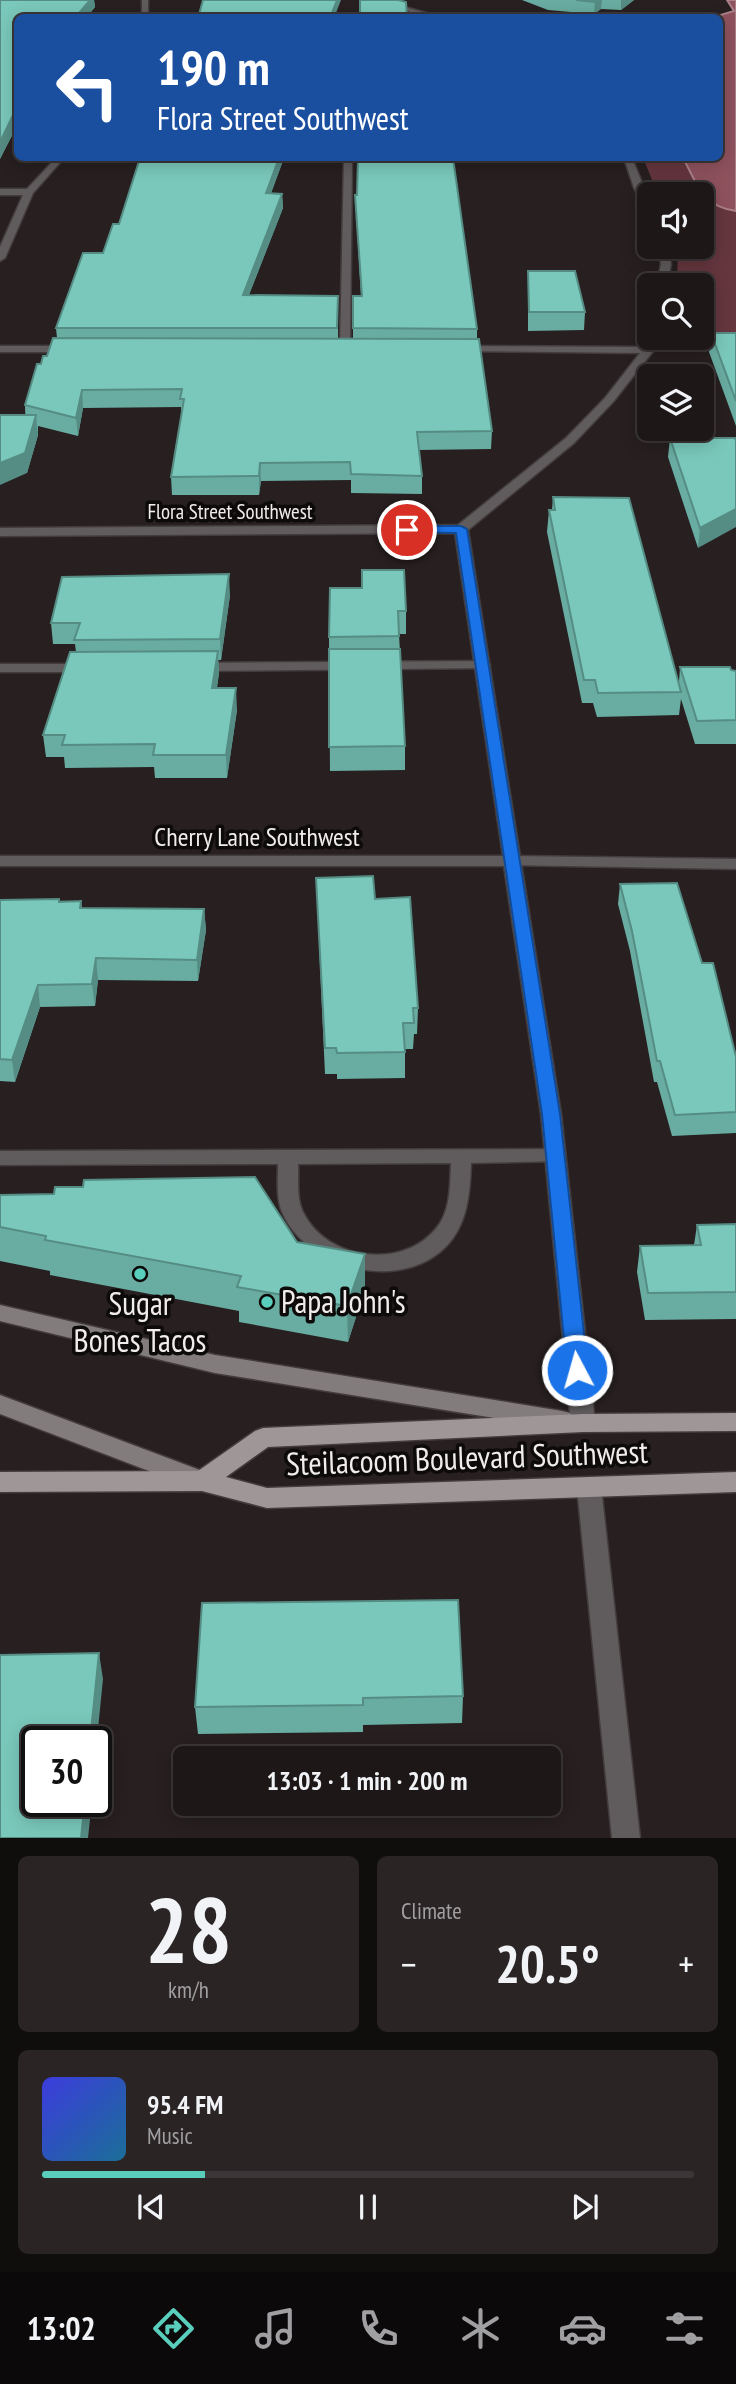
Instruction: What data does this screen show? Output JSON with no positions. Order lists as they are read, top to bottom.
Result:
{
  "streets": {
    "main road": ["Steilacoom Boulevard Southwest"],
    "street": ["Flora Street Southwest", "Cherry Lane Southwest"]
  },
  "places": ["Sugar Bones Tacos", "Papa John's"],
  "page": {
    "turn": ["190 m", "Flora Street Southwest"],
    "limit": "30",
    "trip": "13:03 · 1 min · 200 m",
    "tile": [
      ["28", "km/h"],
      "Climate"
    ],
    "heat": ["−", "20.5°", "+"],
    "song": ["95.4 FM", "Music"],
    "tabs": "13:02"
  }
}
